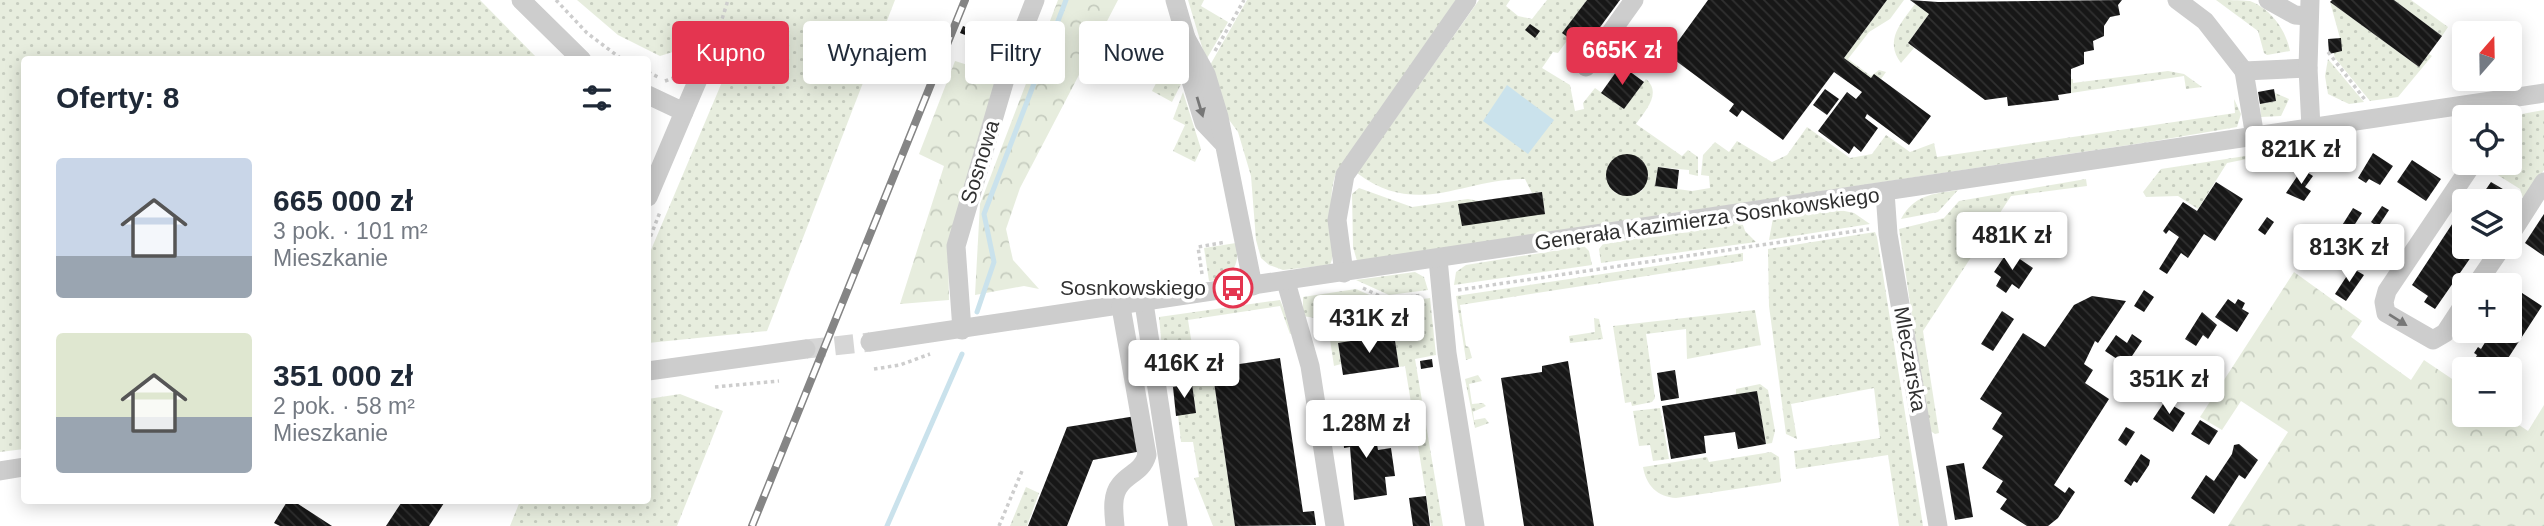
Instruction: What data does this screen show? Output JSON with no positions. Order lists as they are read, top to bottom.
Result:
{
  "streets": {
    "street": ["Sosnowa", "Generała Kazimierza Sosnkowskiego", "Mleczarska"]
  },
  "crossings": [
    ["Sosnowa", "Generała Kazimierza Sosnkowskiego"],
    ["Generała Kazimierza Sosnkowskiego", "Mleczarska"]
  ],
  "places": {
    "bus stop": ["Sosnkowskiego"]
  },
  "north": "top",
  "page": {
    "map_buttons": ["+", "−"],
    "chip": [
      "Kupno",
      "Wynajem",
      "Filtry",
      "Nowe"
    ],
    "price": [
      "665K zł",
      "821K zł",
      "481K zł",
      "813K zł",
      "431K zł",
      "416K zł",
      "351K zł",
      "1.28M zł"
    ],
    "heading": "Oferty: 8",
    "list": [
      {
        "name": "665 000 zł",
        "note": "3 pok. · 101 m² · Mieszkanie"
      },
      {
        "name": "351 000 zł",
        "note": "2 pok. · 58 m² · Mieszkanie"
      }
    ]
  }
}
